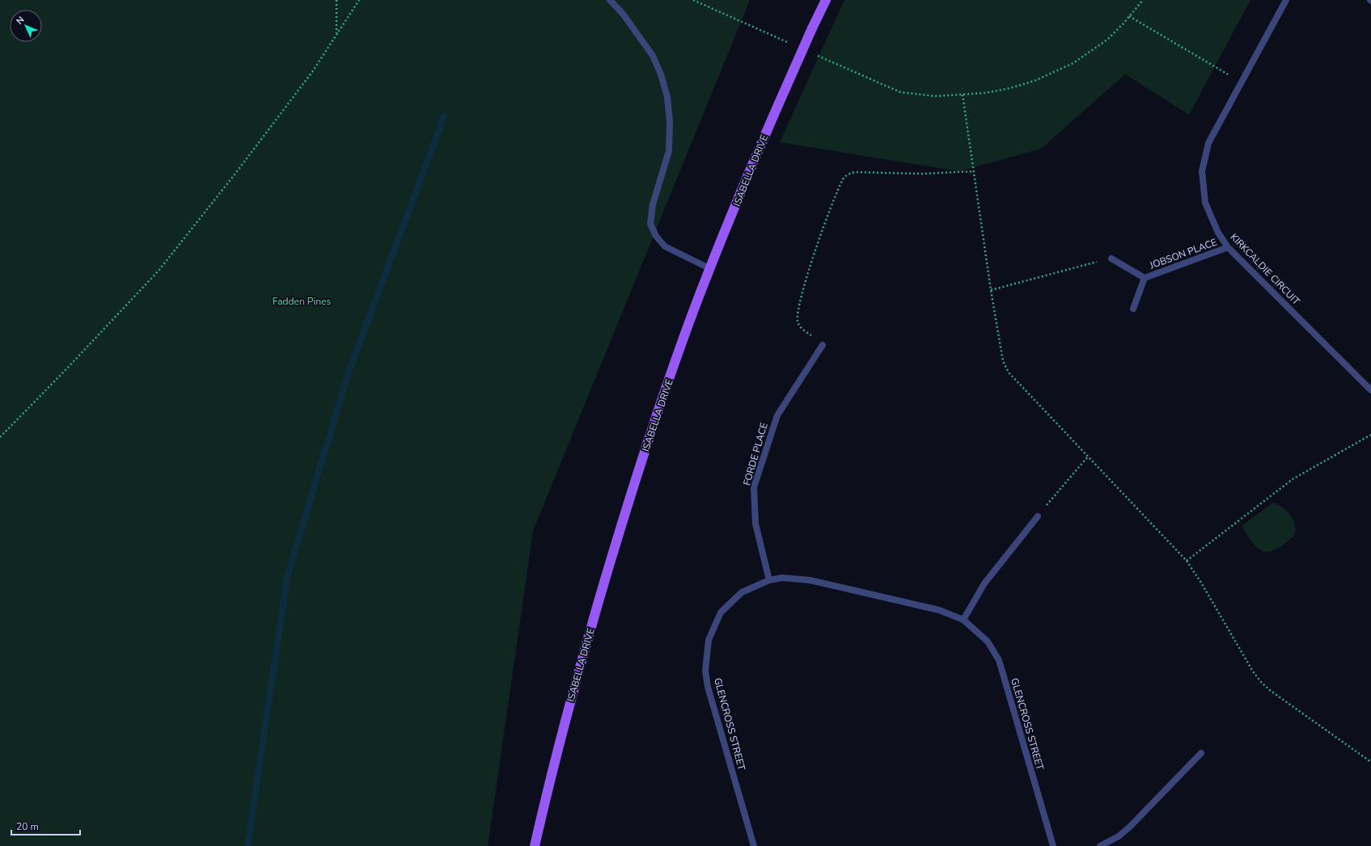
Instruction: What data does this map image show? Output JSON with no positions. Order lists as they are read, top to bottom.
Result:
{
  "streets": {
    "main road": ["ISABELLA DRIVE"],
    "street": [
      "JOBSON PLACE",
      "KIRKCALDIE CIRCUIT",
      "FORDE PLACE",
      "GLENCROSS STREET"
    ]
  },
  "crossings": [
    ["JOBSON PLACE", "KIRKCALDIE CIRCUIT"],
    ["FORDE PLACE", "GLENCROSS STREET"]
  ],
  "parks": ["Fadden Pines"],
  "scale_bar": "20 m",
  "north": "top left"
}
